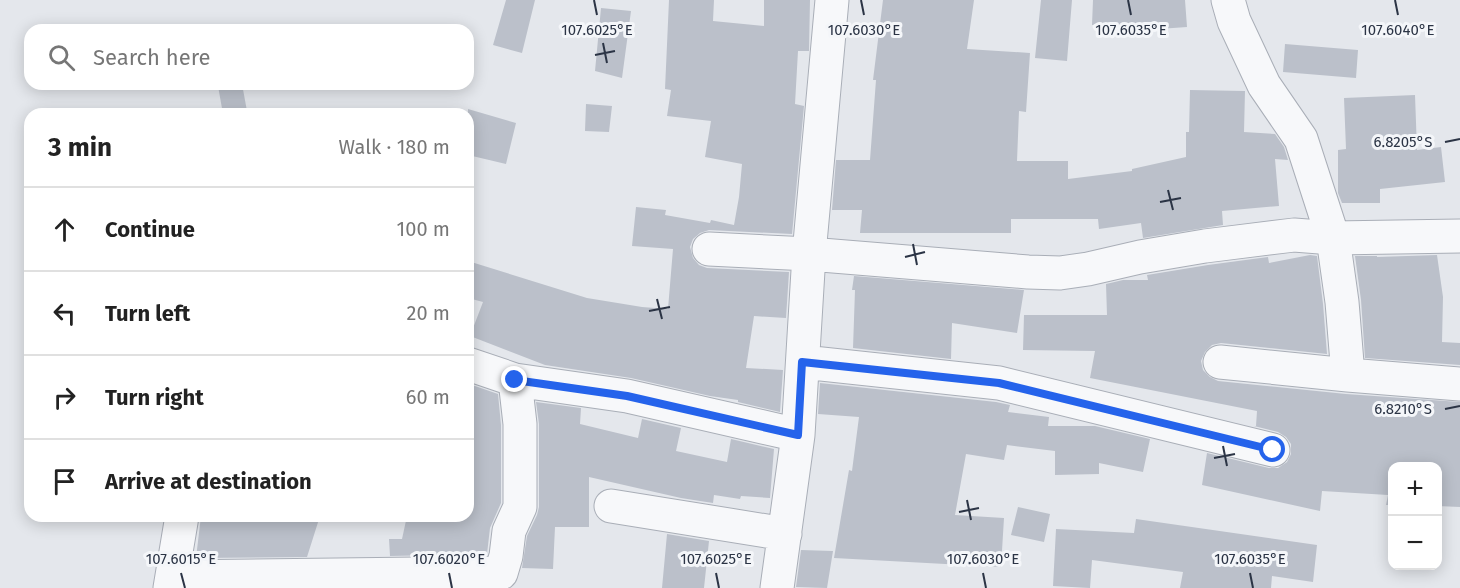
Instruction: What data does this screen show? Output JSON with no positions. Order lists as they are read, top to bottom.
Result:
{
  "page": {
    "search": "Search here",
    "heading": ["3 min", "Walk · 180 m"],
    "list": [
      ["Continue", "100 m"],
      ["Turn left", "20 m"],
      ["Turn right", "60 m"],
      "Arrive at destination"
    ],
    "map_buttons": ["+", "−"]
  },
  "coordinates": [
    "107.6025°E",
    "107.6030°E",
    "107.6035°E",
    "107.6040°E",
    "6.8205°S",
    "6.8210°S",
    "107.6015°E",
    "107.6020°E"
  ]
}
